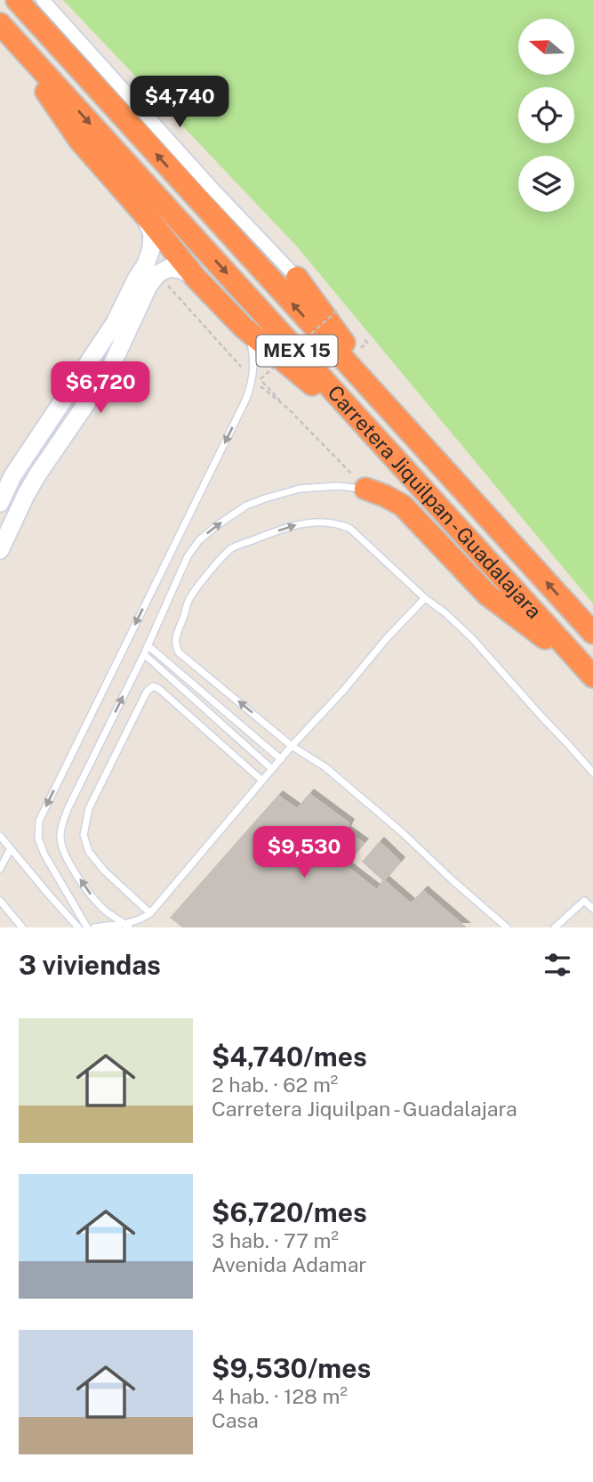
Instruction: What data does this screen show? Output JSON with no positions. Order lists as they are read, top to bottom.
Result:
{
  "streets": {
    "highway": ["MEX 15", "Carretera Jiquilpan - Guadalajara"]
  },
  "north": "left",
  "page": {
    "price": ["$4,740", "$6,720", "$9,530"],
    "heading": "3 viviendas",
    "list": [
      {
        "name": "$4,740/mes",
        "note": "2 hab. · 62 m² · Carretera Jiquilpan - Guadalajara"
      },
      {
        "name": "$6,720/mes",
        "note": "3 hab. · 77 m² · Avenida Adamar"
      },
      {
        "name": "$9,530/mes",
        "note": "4 hab. · 128 m² · Casa"
      }
    ]
  }
}
